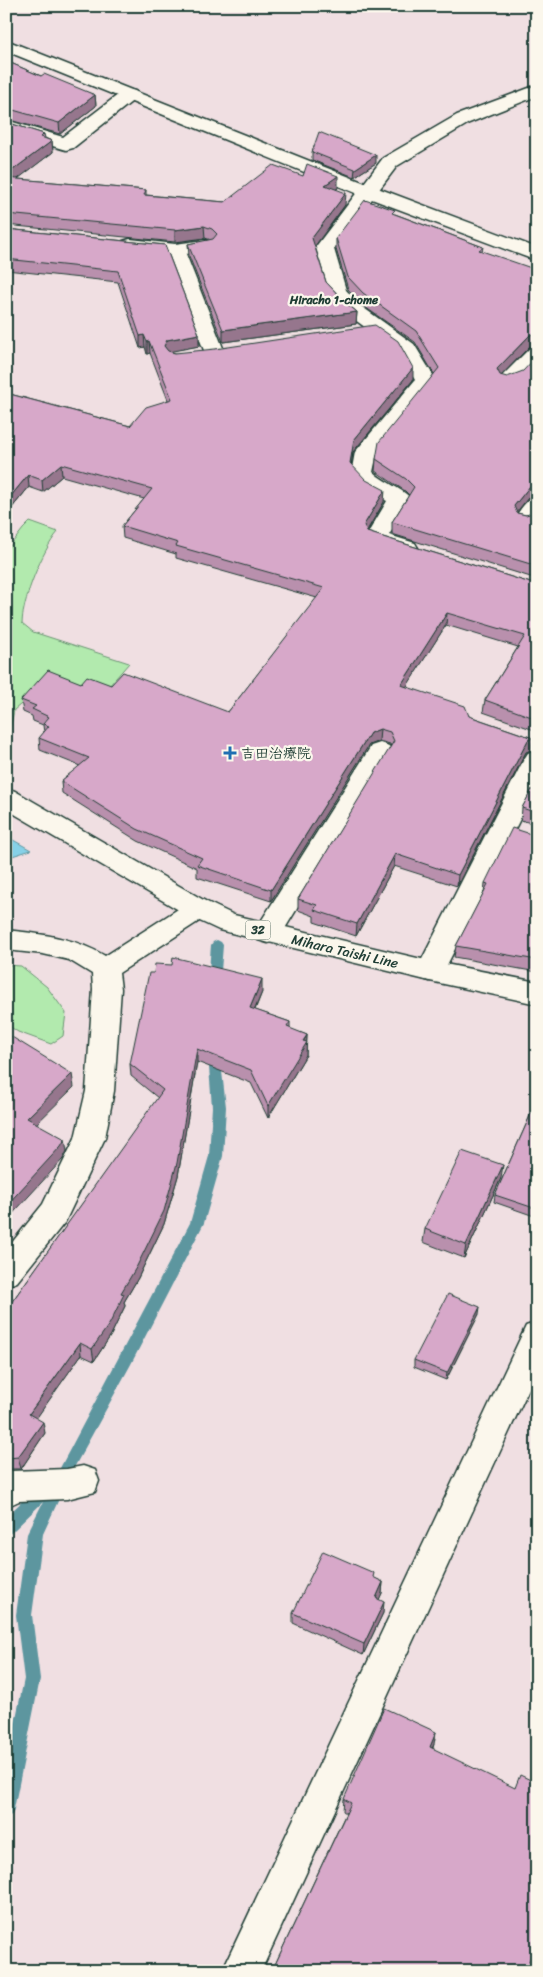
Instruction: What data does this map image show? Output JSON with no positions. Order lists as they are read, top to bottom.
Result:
{
  "streets": {
    "street": ["32", "Mihara Taishi Line"]
  },
  "districts": ["Hiracho 1-chome"],
  "places": {
    "health": ["吉田治療院"]
  }
}
